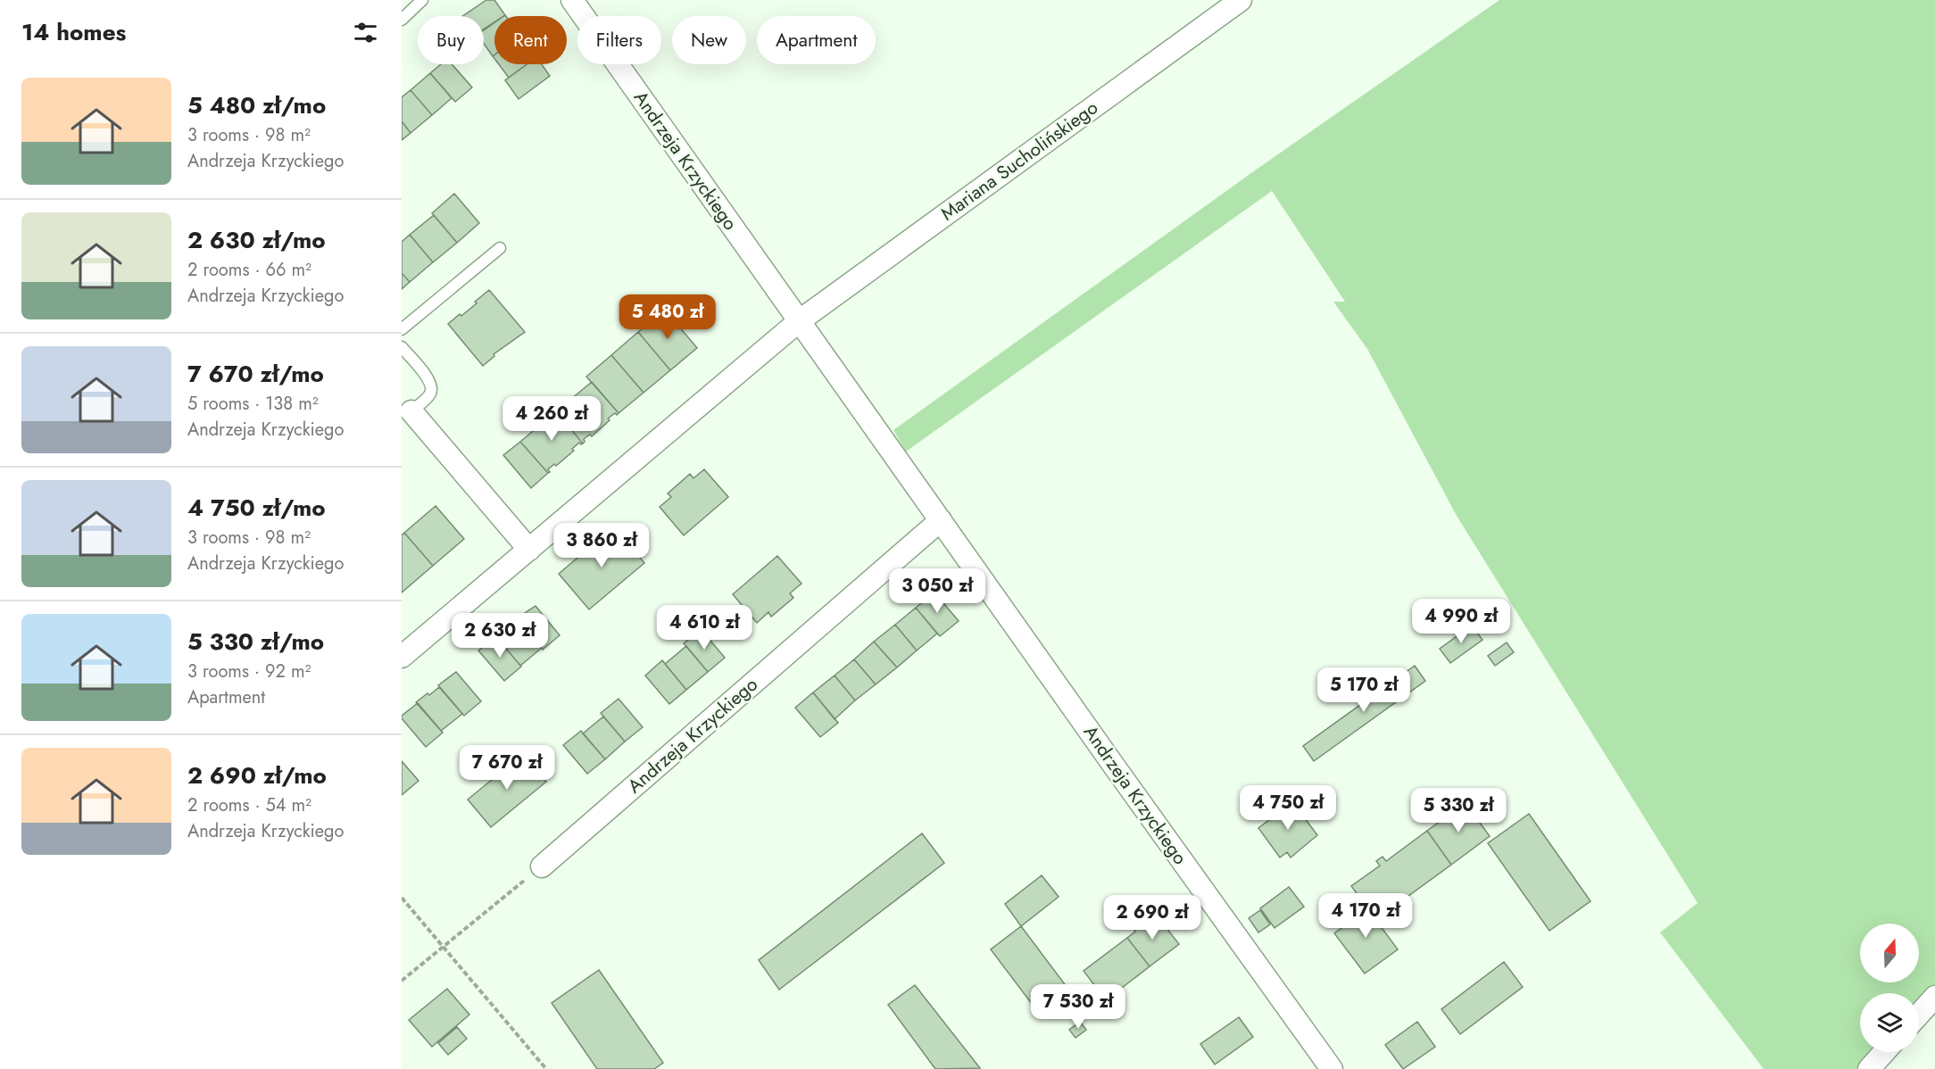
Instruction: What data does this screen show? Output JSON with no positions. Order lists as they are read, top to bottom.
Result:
{
  "streets": {
    "street": ["Andrzeja Krzyckiego", "Mariana Sucholińskiego"]
  },
  "crossings": [
    ["Andrzeja Krzyckiego", "Mariana Sucholińskiego"]
  ],
  "north": "top",
  "page": {
    "heading": "14 homes",
    "chip": [
      "Buy",
      "Rent",
      "Filters",
      "New",
      "Apartment"
    ],
    "list": [
      {
        "name": "5 480 zł/mo",
        "note": "3 rooms · 98 m² · Andrzeja Krzyckiego"
      },
      {
        "name": "2 630 zł/mo",
        "note": "2 rooms · 66 m² · Andrzeja Krzyckiego"
      },
      {
        "name": "7 670 zł/mo",
        "note": "5 rooms · 138 m² · Andrzeja Krzyckiego"
      },
      {
        "name": "4 750 zł/mo",
        "note": "3 rooms · 98 m² · Andrzeja Krzyckiego"
      },
      {
        "name": "5 330 zł/mo",
        "note": "3 rooms · 92 m² · Apartment"
      },
      {
        "name": "2 690 zł/mo",
        "note": "2 rooms · 54 m² · Andrzeja Krzyckiego"
      }
    ],
    "price": [
      "5 480 zł",
      "4 260 zł",
      "3 860 zł",
      "3 050 zł",
      "4 990 zł",
      "4 610 zł",
      "2 630 zł",
      "5 170 zł",
      "7 670 zł",
      "4 750 zł",
      "5 330 zł",
      "4 170 zł",
      "2 690 zł",
      "7 530 zł"
    ]
  }
}
